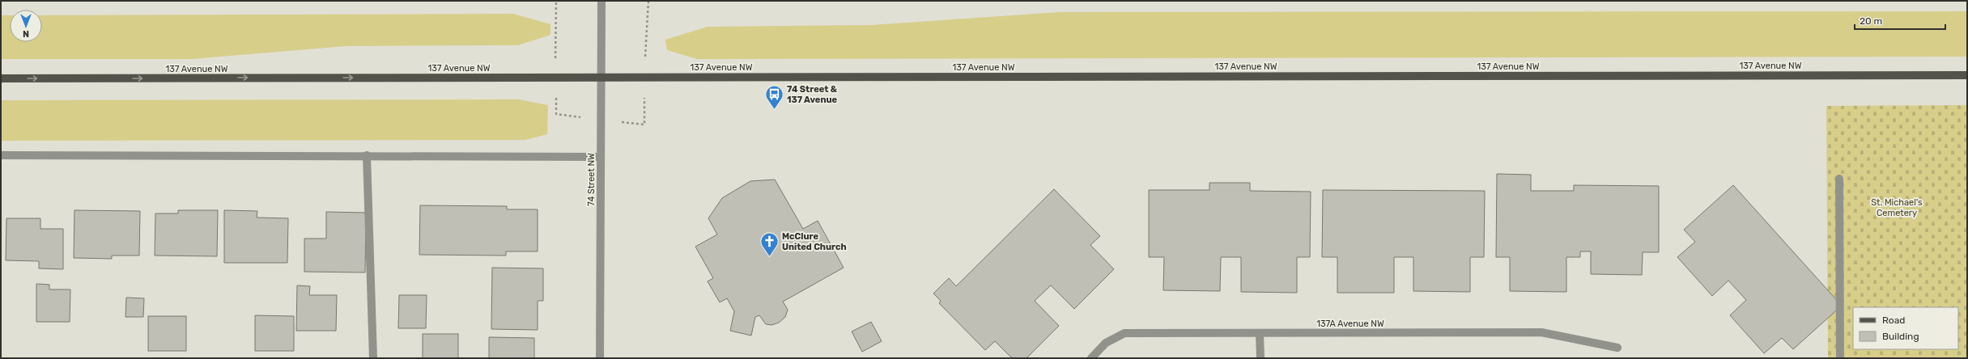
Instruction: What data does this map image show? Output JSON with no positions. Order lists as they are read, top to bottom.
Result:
{
  "streets": {
    "main road": ["137 Avenue NW"],
    "street": ["74 Street NW", "137A Avenue NW"]
  },
  "crossings": [
    ["137 Avenue NW", "74 Street NW"]
  ],
  "parks": ["St. Michael's Cemetery"],
  "places": {
    "bus stop": ["74 Street & 137 Avenue"],
    "church": ["McClure United Church"]
  },
  "legend": ["Road", "Building"],
  "scale_bar": "20 m",
  "north": "bottom"
}
